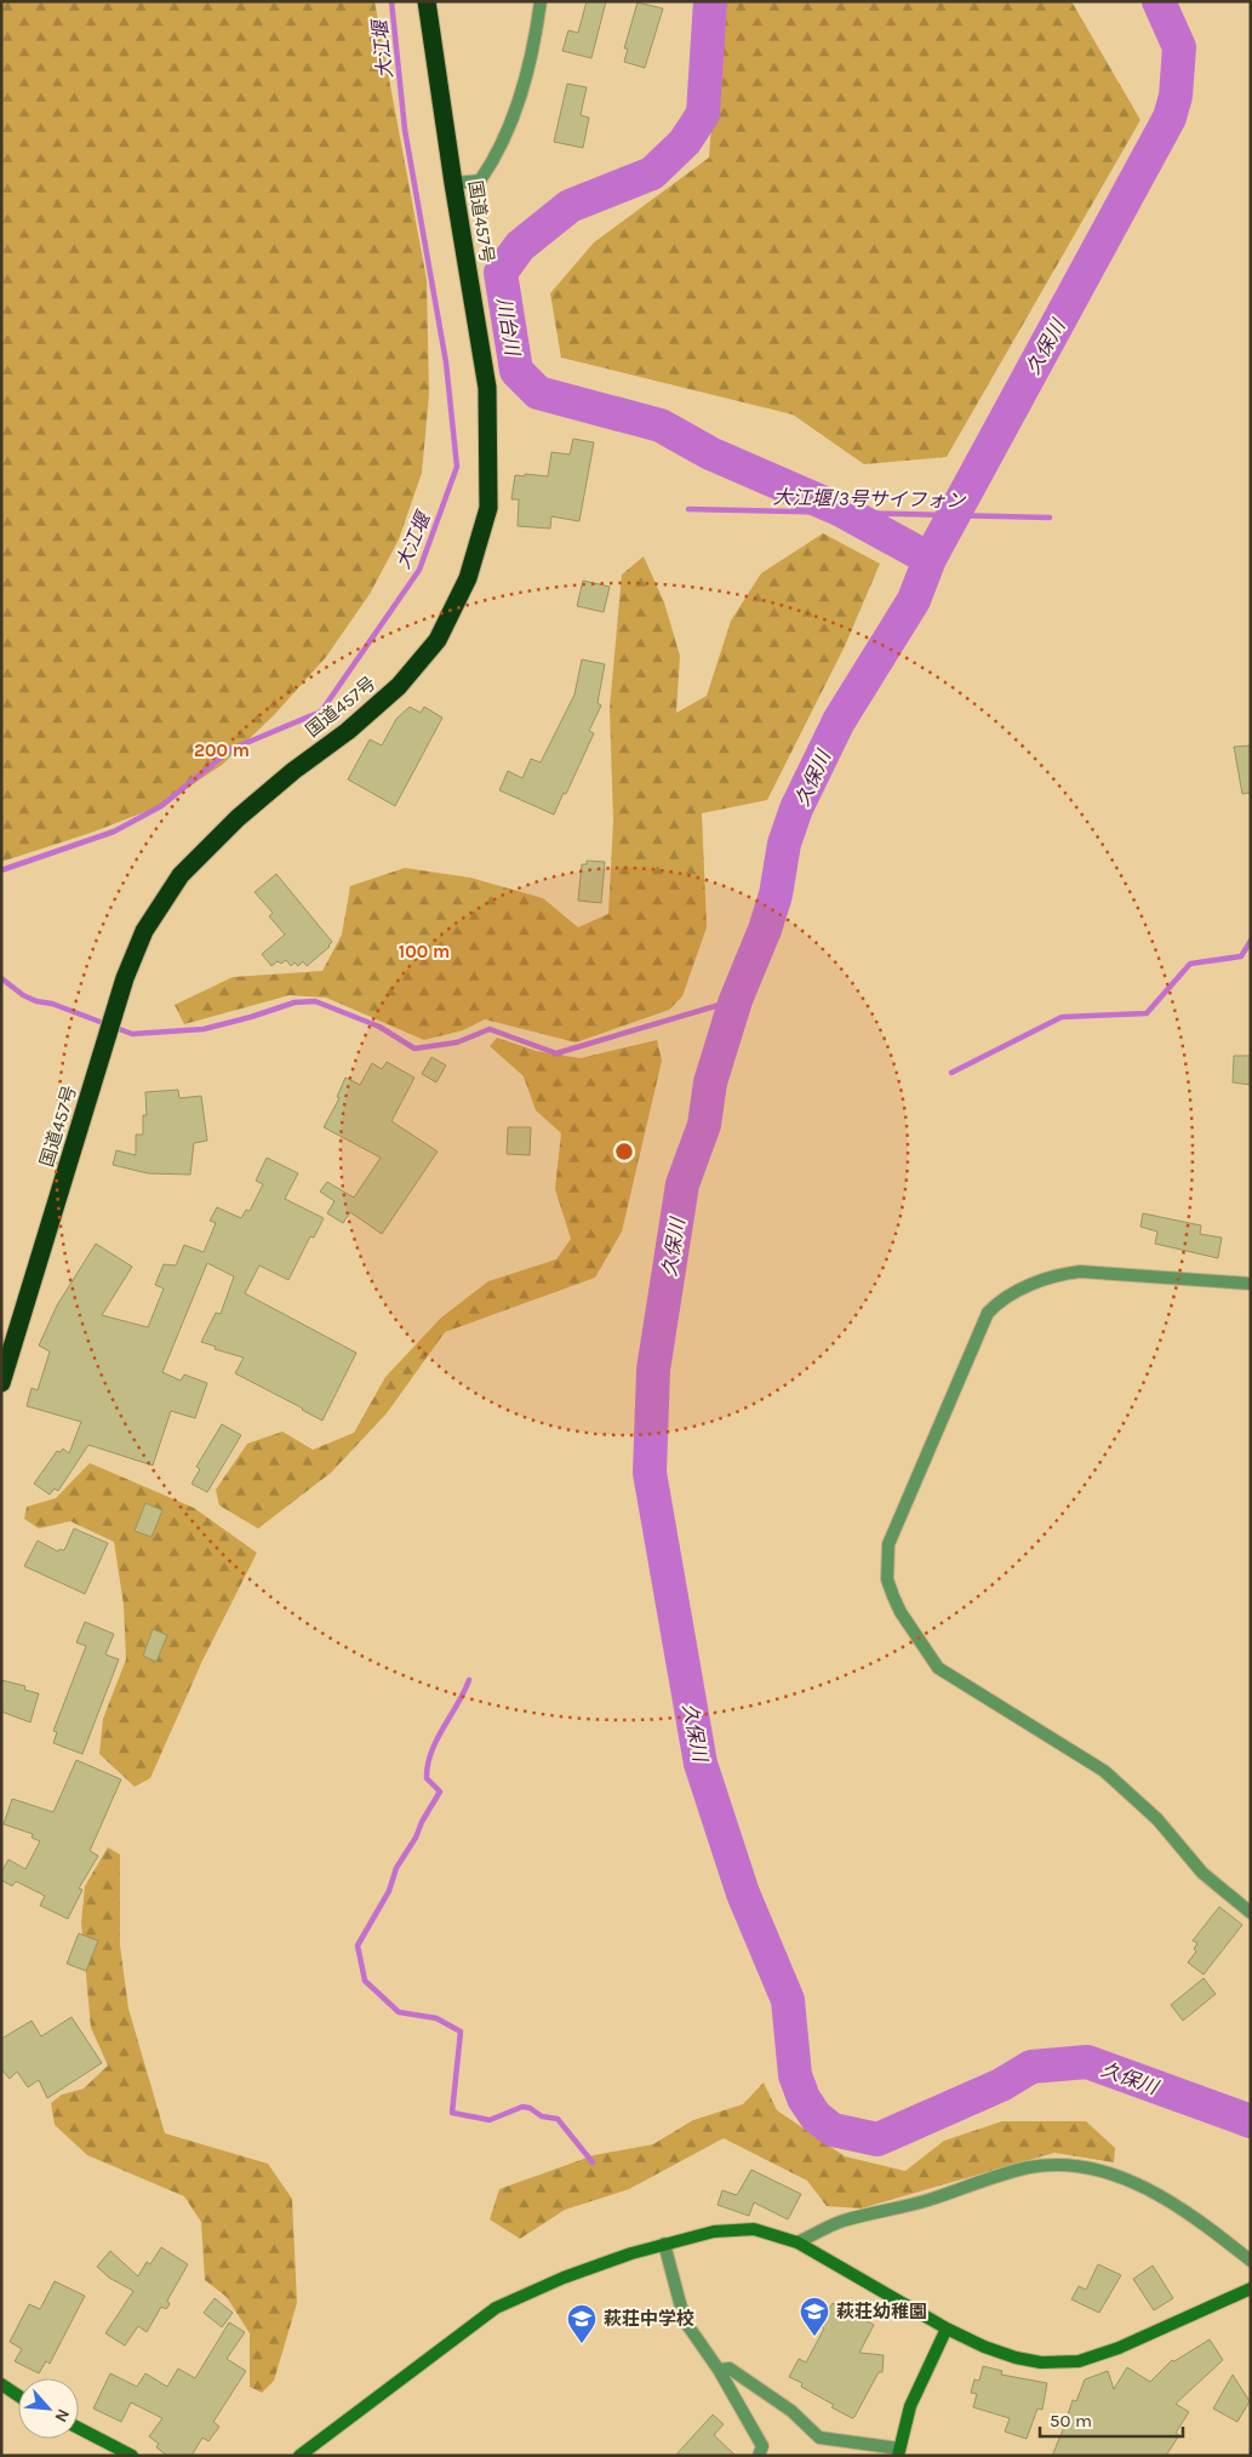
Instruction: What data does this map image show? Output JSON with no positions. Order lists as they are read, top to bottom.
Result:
{
  "streets": {
    "highway": ["国道457号"]
  },
  "water": [
    "大江堰",
    "川台川",
    "久保川",
    "大江堰/3号サイフォン"
  ],
  "places": {
    "school or university": ["萩荘幼稚園", "萩荘中学校"]
  },
  "scale_bar": "50 m",
  "north": "bottom right",
  "rings": ["200 m", "100 m"]
}
